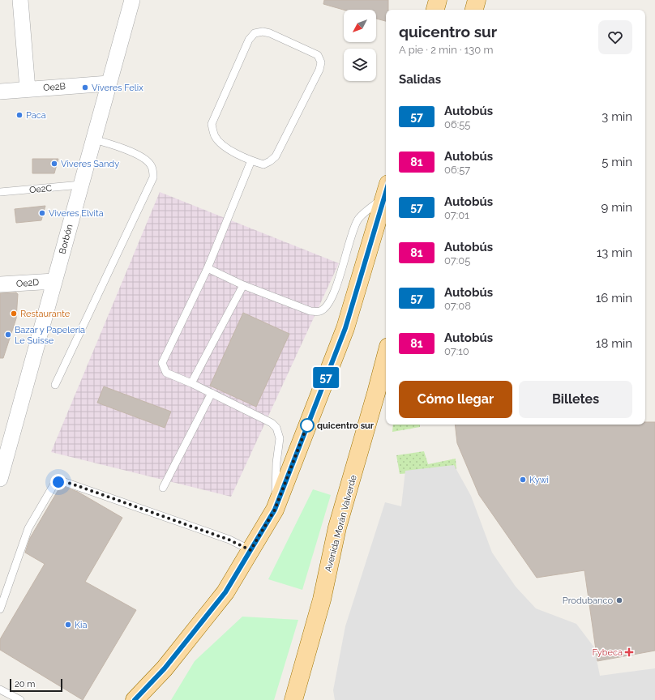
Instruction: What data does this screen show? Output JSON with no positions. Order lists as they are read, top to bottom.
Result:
{
  "streets": {
    "main road": ["Avenida Morán Valverde"],
    "street": ["Oe2B", "Borbón", "Oe2D"],
    "lane": ["Oe2C"]
  },
  "crossings": [
    ["Oe2B", "Borbón"],
    ["Oe2C", "Borbón"],
    ["Borbón", "Oe2D"]
  ],
  "places": {
    "other": [
      "Víveres Felix",
      "Paca",
      "Viveres Sandy",
      "Viveres Elvita",
      "Restaurante",
      "Bazar y Papeleria Le Suisse",
      "quicentro sur",
      "Kywi",
      "Produbanco",
      "Kia"
    ],
    "health": ["Fybeca"]
  },
  "lines": ["bus line 57"],
  "scale_bar": "20 m",
  "north": "bottom left",
  "page": {
    "on_map": "57",
    "heading": [
      ["quicentro sur", "A pie · 2 min · 130 m"],
      "Salidas"
    ],
    "list": [
      {
        "mark": "57",
        "name": "Autobús",
        "note": "06:55",
        "value": "3 min"
      },
      {
        "mark": "81",
        "name": "Autobús",
        "note": "06:57",
        "value": "5 min"
      },
      {
        "mark": "57",
        "name": "Autobús",
        "note": "07:01",
        "value": "9 min"
      },
      {
        "mark": "81",
        "name": "Autobús",
        "note": "07:05",
        "value": "13 min"
      },
      {
        "mark": "57",
        "name": "Autobús",
        "note": "07:08",
        "value": "16 min"
      },
      {
        "mark": "81",
        "name": "Autobús",
        "note": "07:10",
        "value": "18 min"
      }
    ],
    "buttons": ["Cómo llegar", "Billetes"],
    "scale": "20 m"
  }
}
